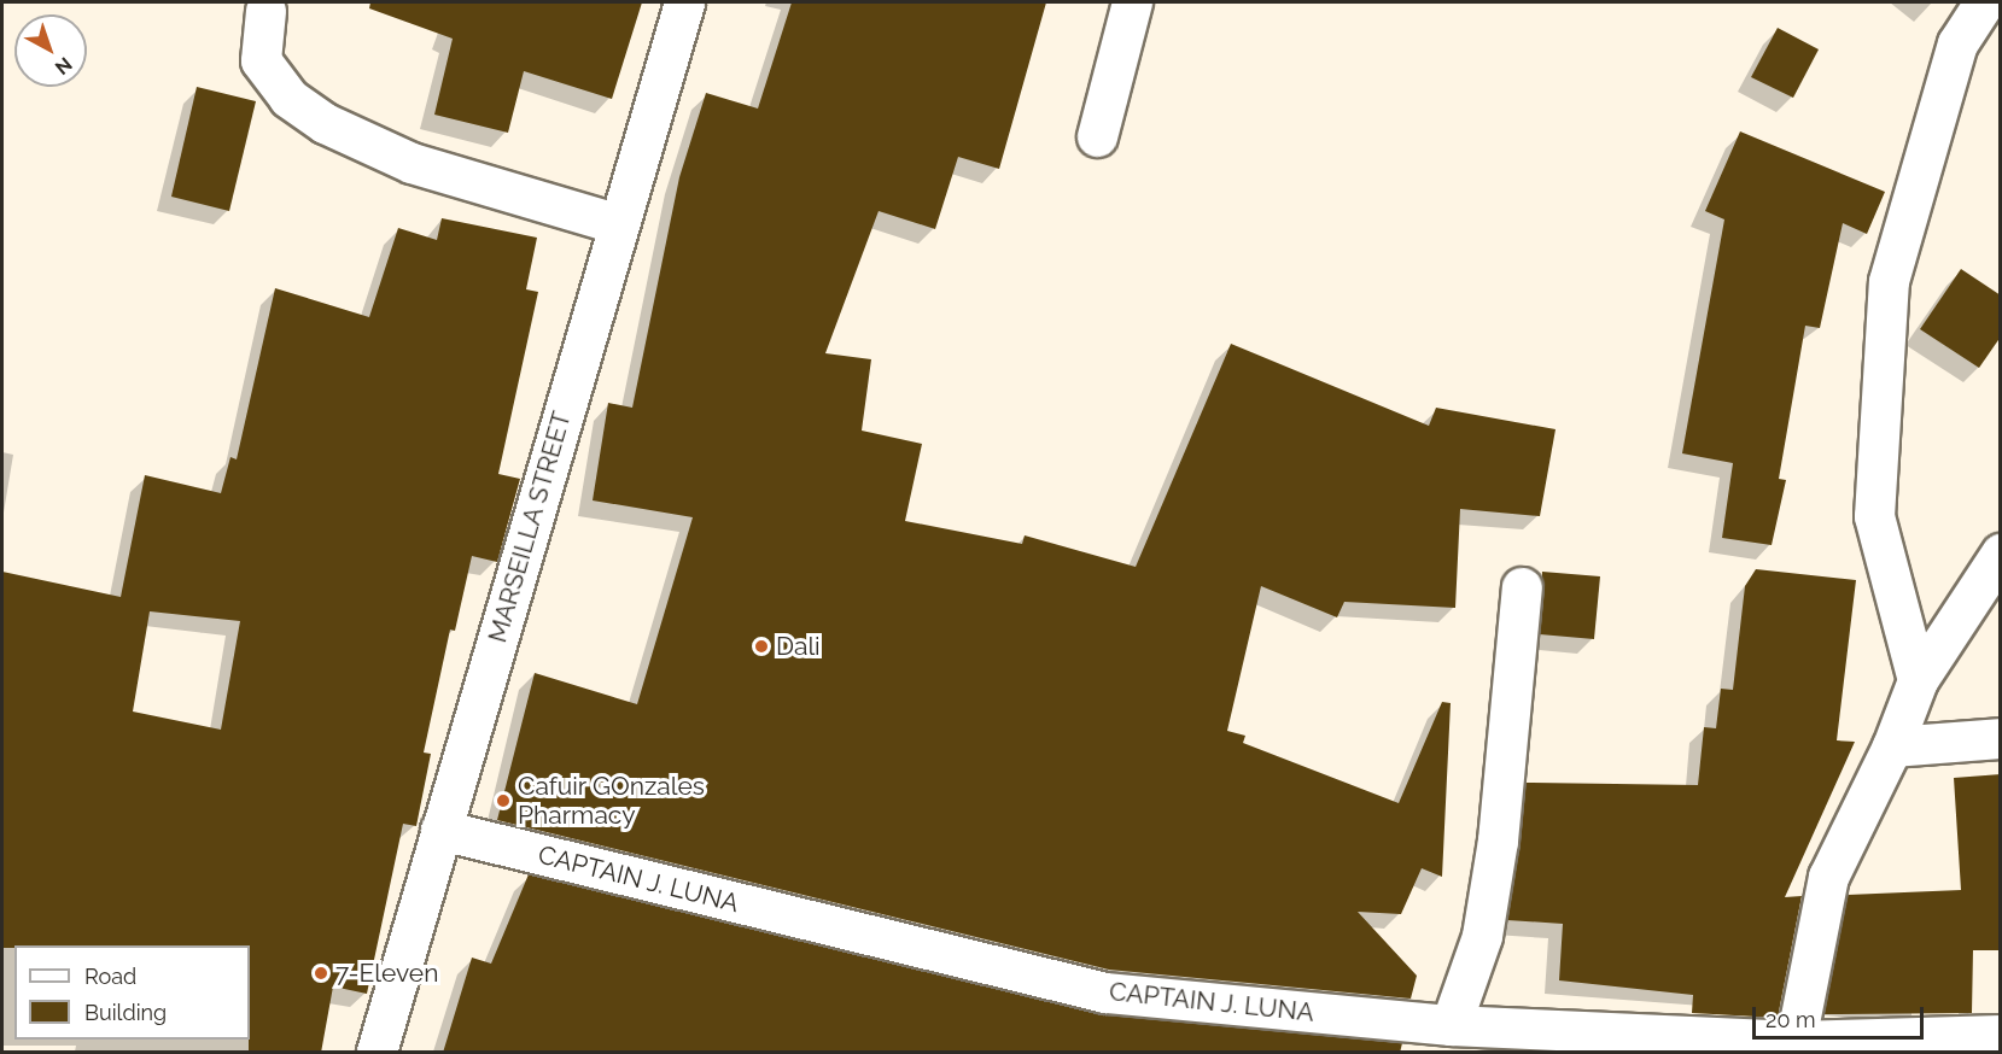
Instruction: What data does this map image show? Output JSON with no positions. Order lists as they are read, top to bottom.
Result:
{
  "streets": {
    "street": ["MARSEILLA STREET", "CAPTAIN J. LUNA"]
  },
  "crossings": [
    ["MARSEILLA STREET", "CAPTAIN J. LUNA"]
  ],
  "places": ["Dali", "Cafuir GOnzales Pharmacy", "7-Eleven"],
  "legend": ["Road", "Building"],
  "scale_bar": "20 m",
  "north": "bottom right"
}
